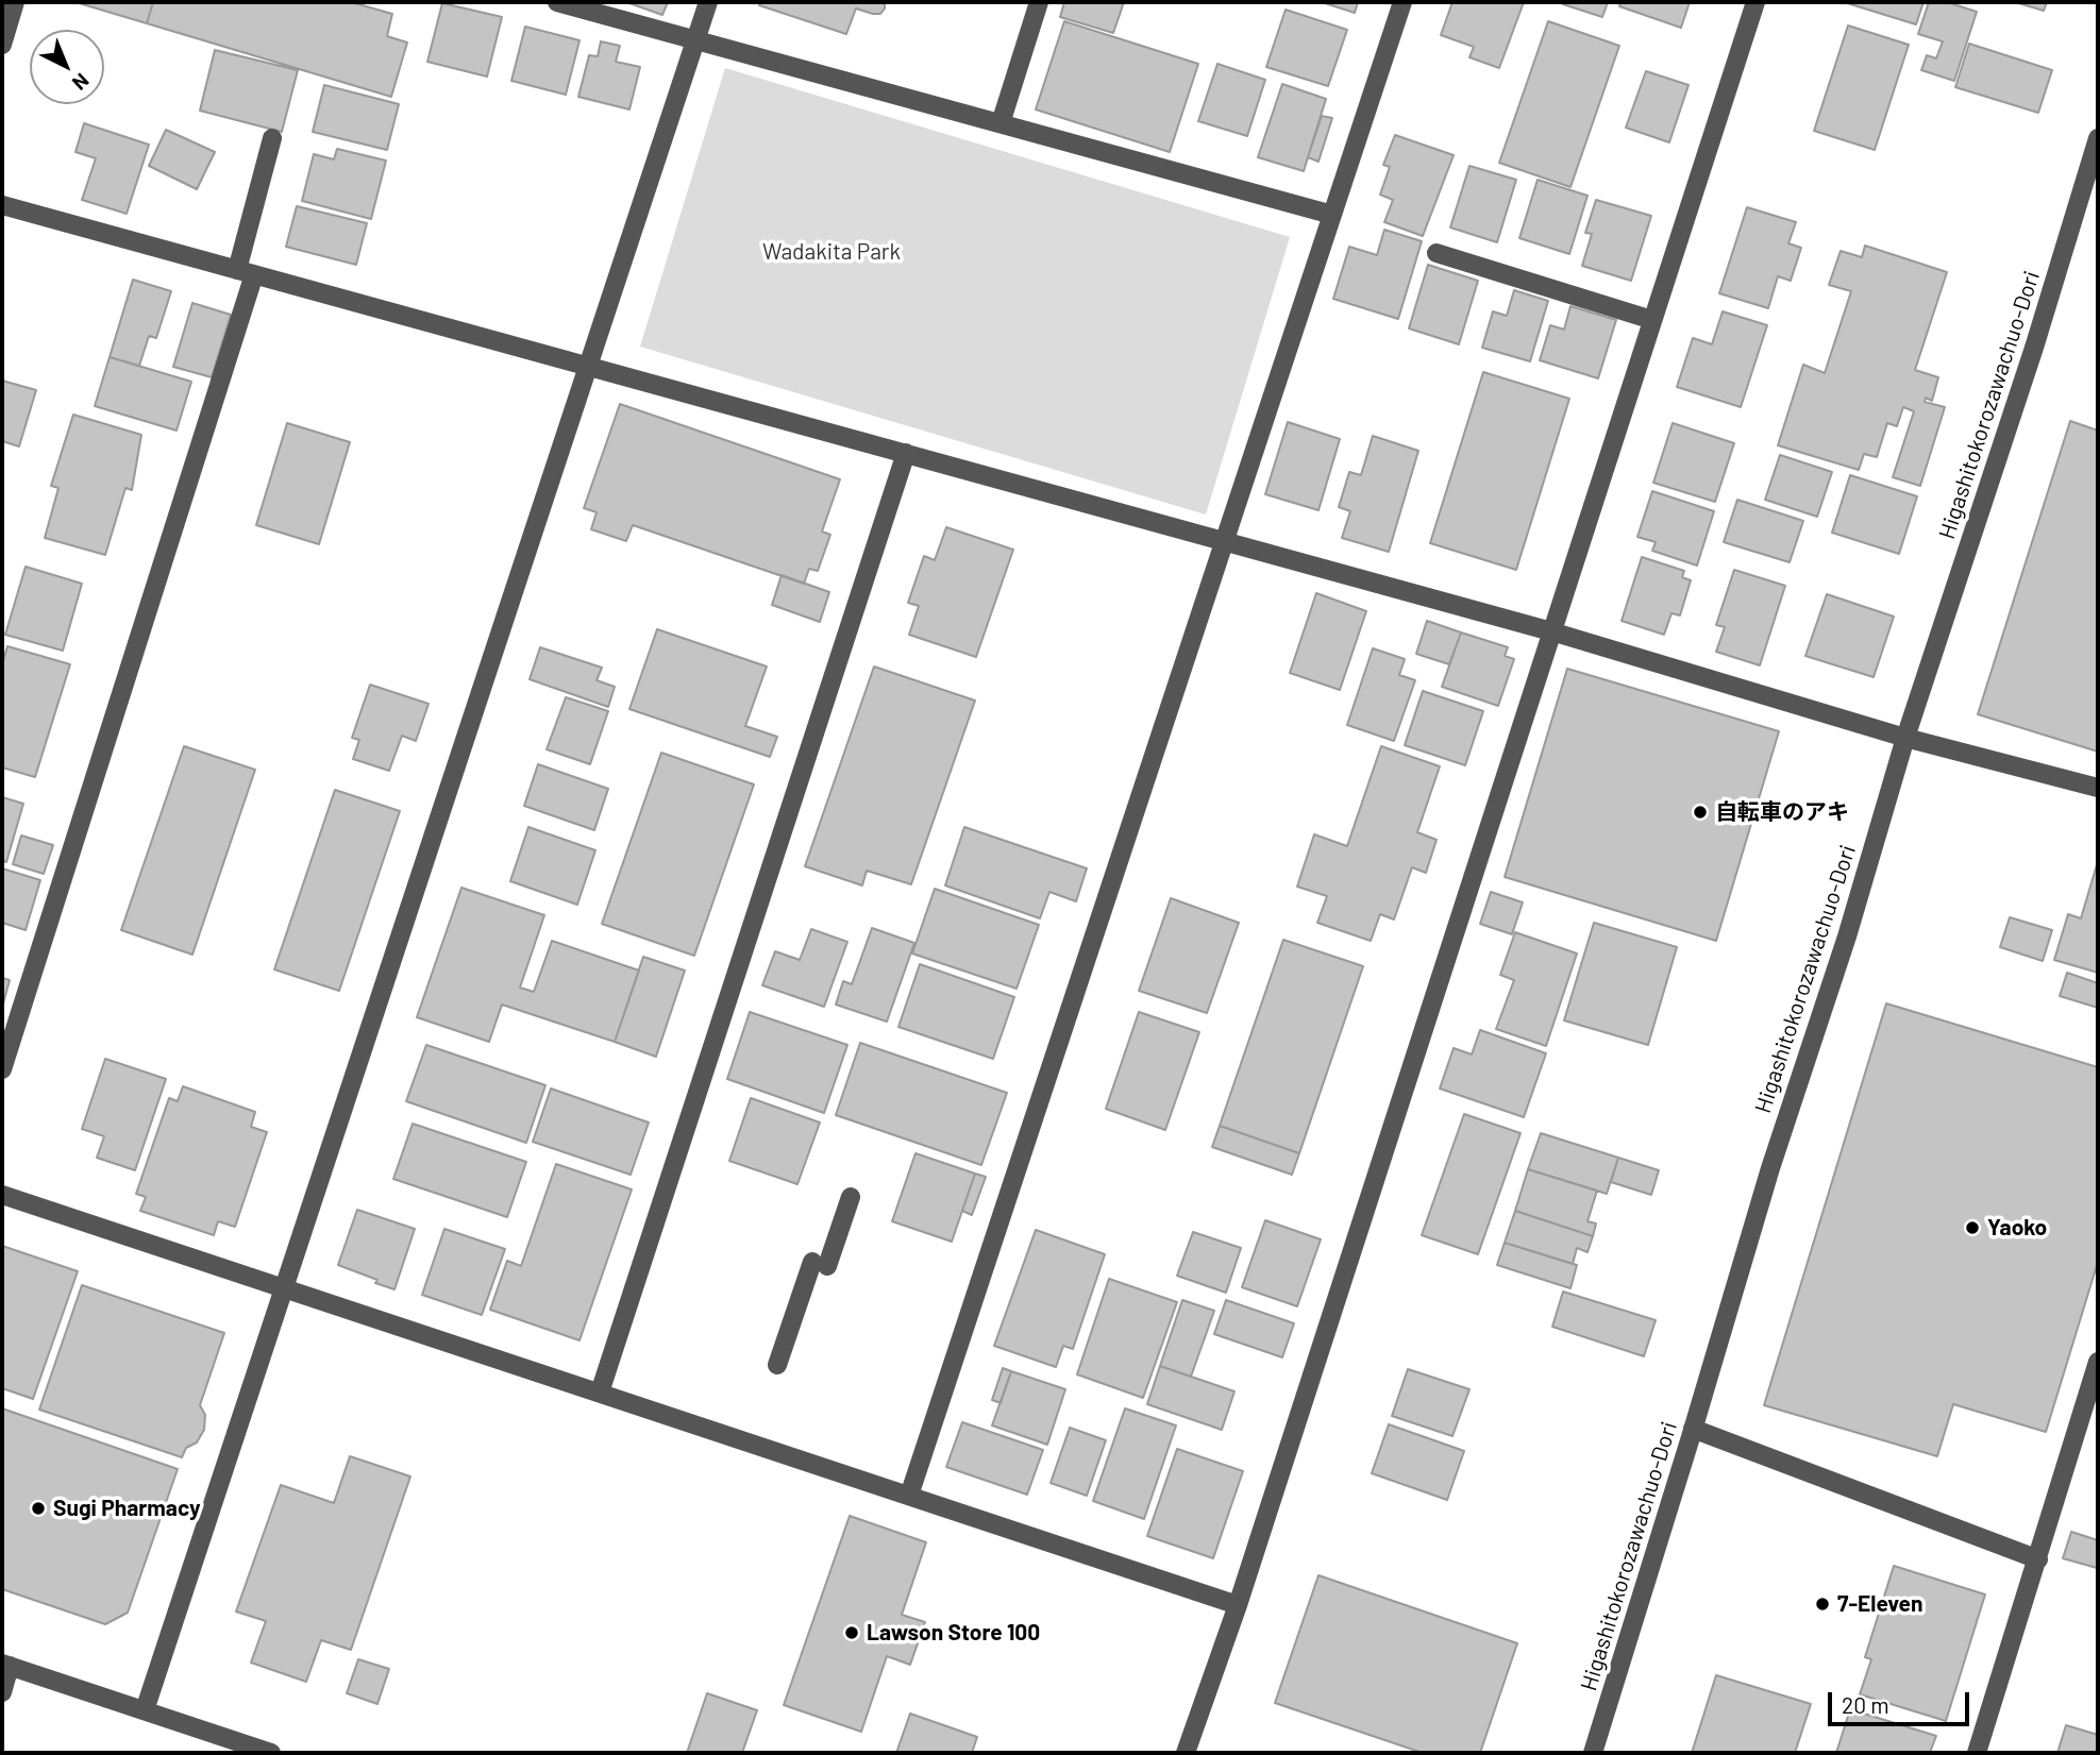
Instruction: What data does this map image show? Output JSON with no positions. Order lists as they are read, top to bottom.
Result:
{
  "streets": {
    "street": ["Higashitokorozawachuo-Dori"]
  },
  "parks": ["Wadakita Park"],
  "places": [
    "自転車のアキ",
    "Yaoko",
    "Sugi Pharmacy",
    "7-Eleven",
    "Lawson Store 100"
  ],
  "scale_bar": "20 m",
  "north": "bottom right"
}
